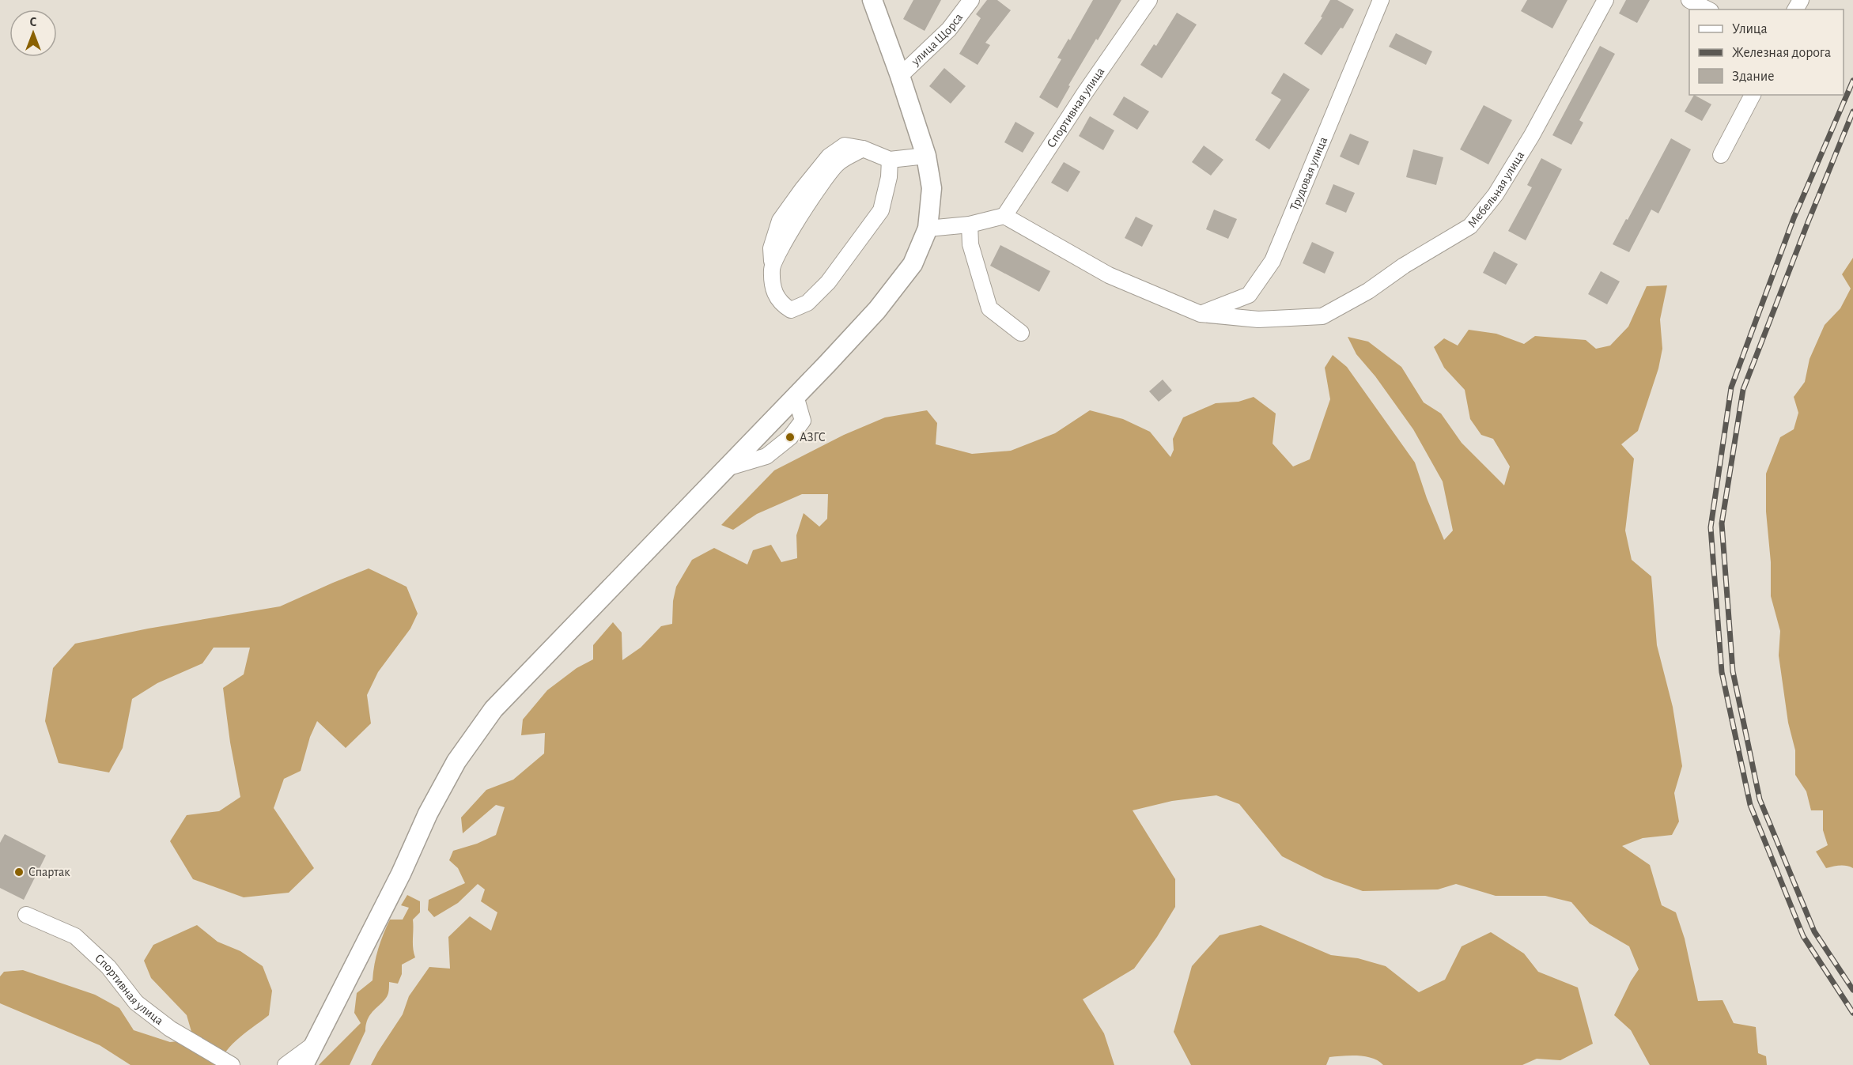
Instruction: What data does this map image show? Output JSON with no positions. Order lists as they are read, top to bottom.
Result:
{
  "streets": {
    "street": [
      "улица Щорса",
      "Спортивная улица",
      "Трудовая улица",
      "Мебельная улица"
    ]
  },
  "crossings": [
    ["Трудовая улица", "Мебельная улица"]
  ],
  "places": ["АЗГС", "Спартак"],
  "legend": ["Улица", "Железная дорога", "Здание"],
  "north": "top"
}
